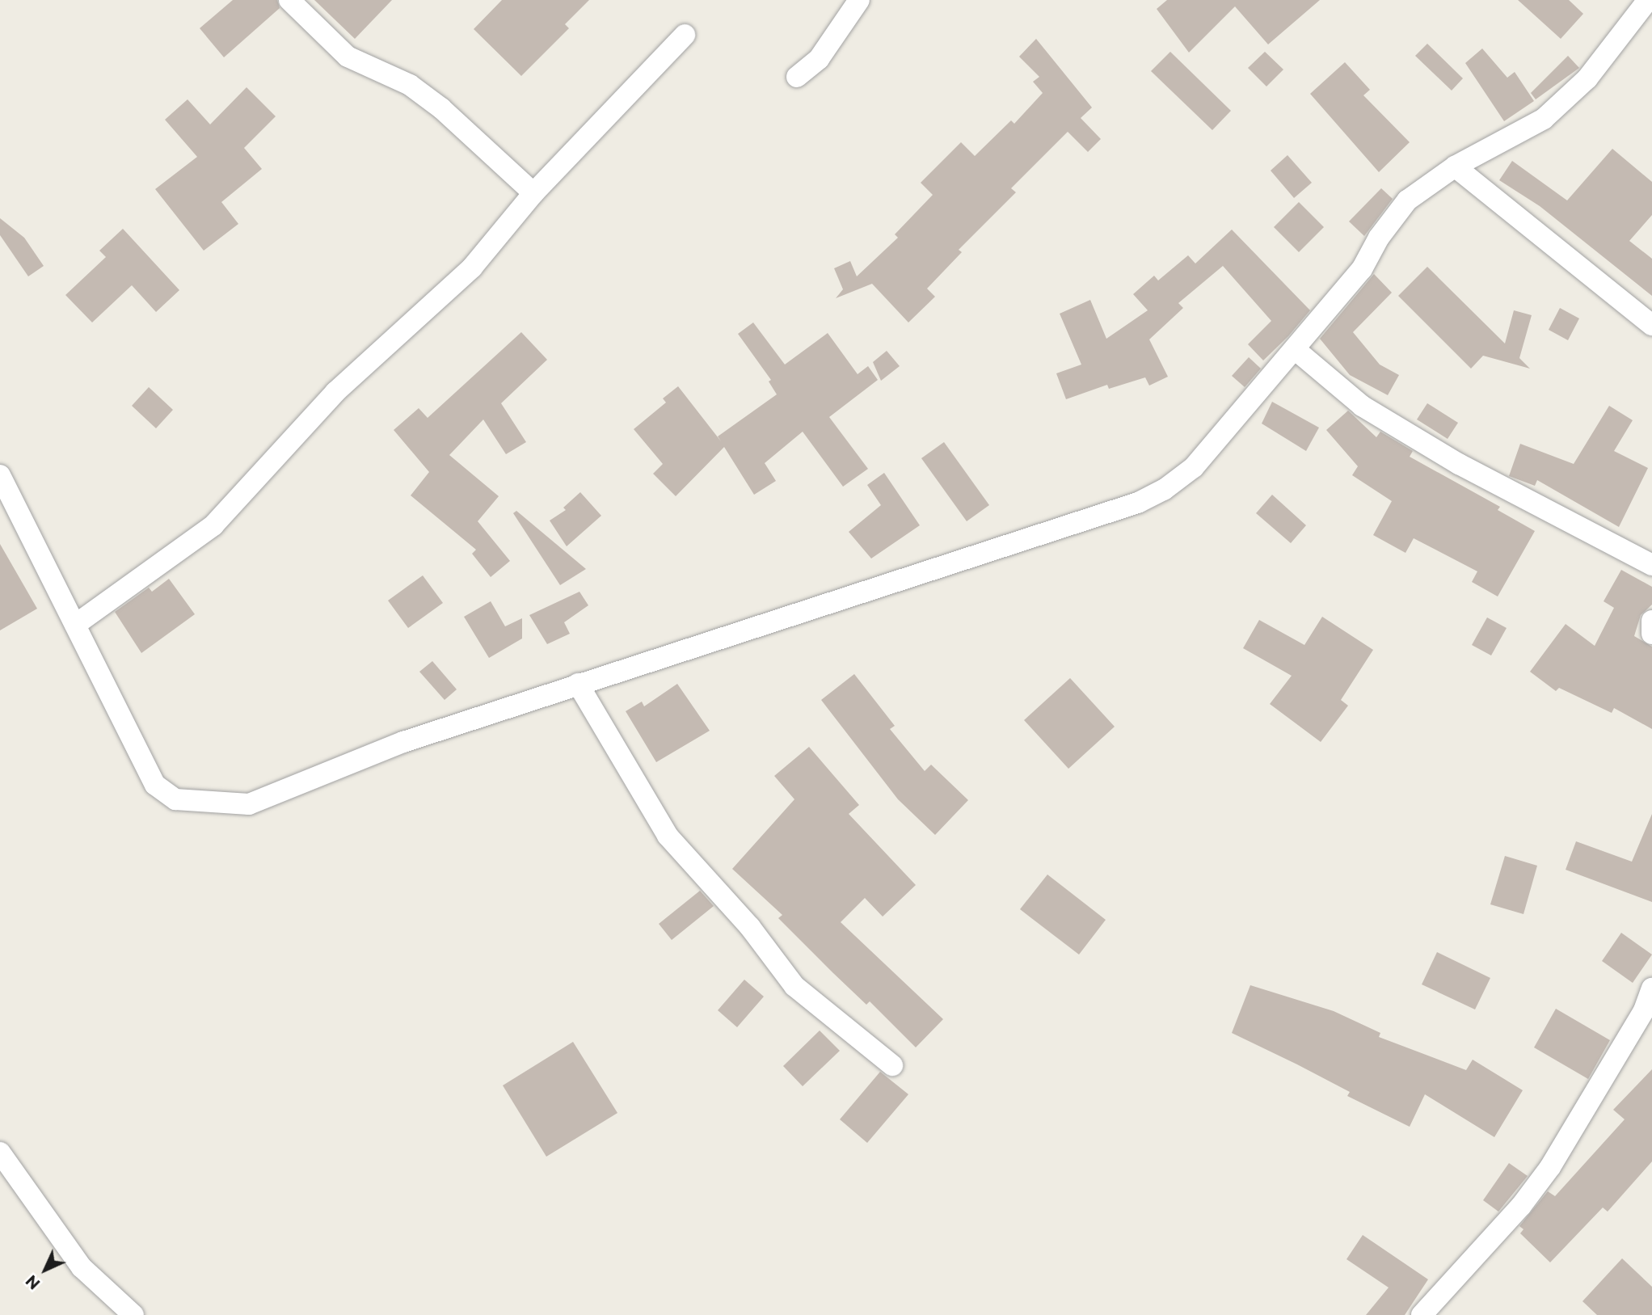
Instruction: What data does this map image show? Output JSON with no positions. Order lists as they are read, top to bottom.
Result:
{
  "north": "bottom left"
}
